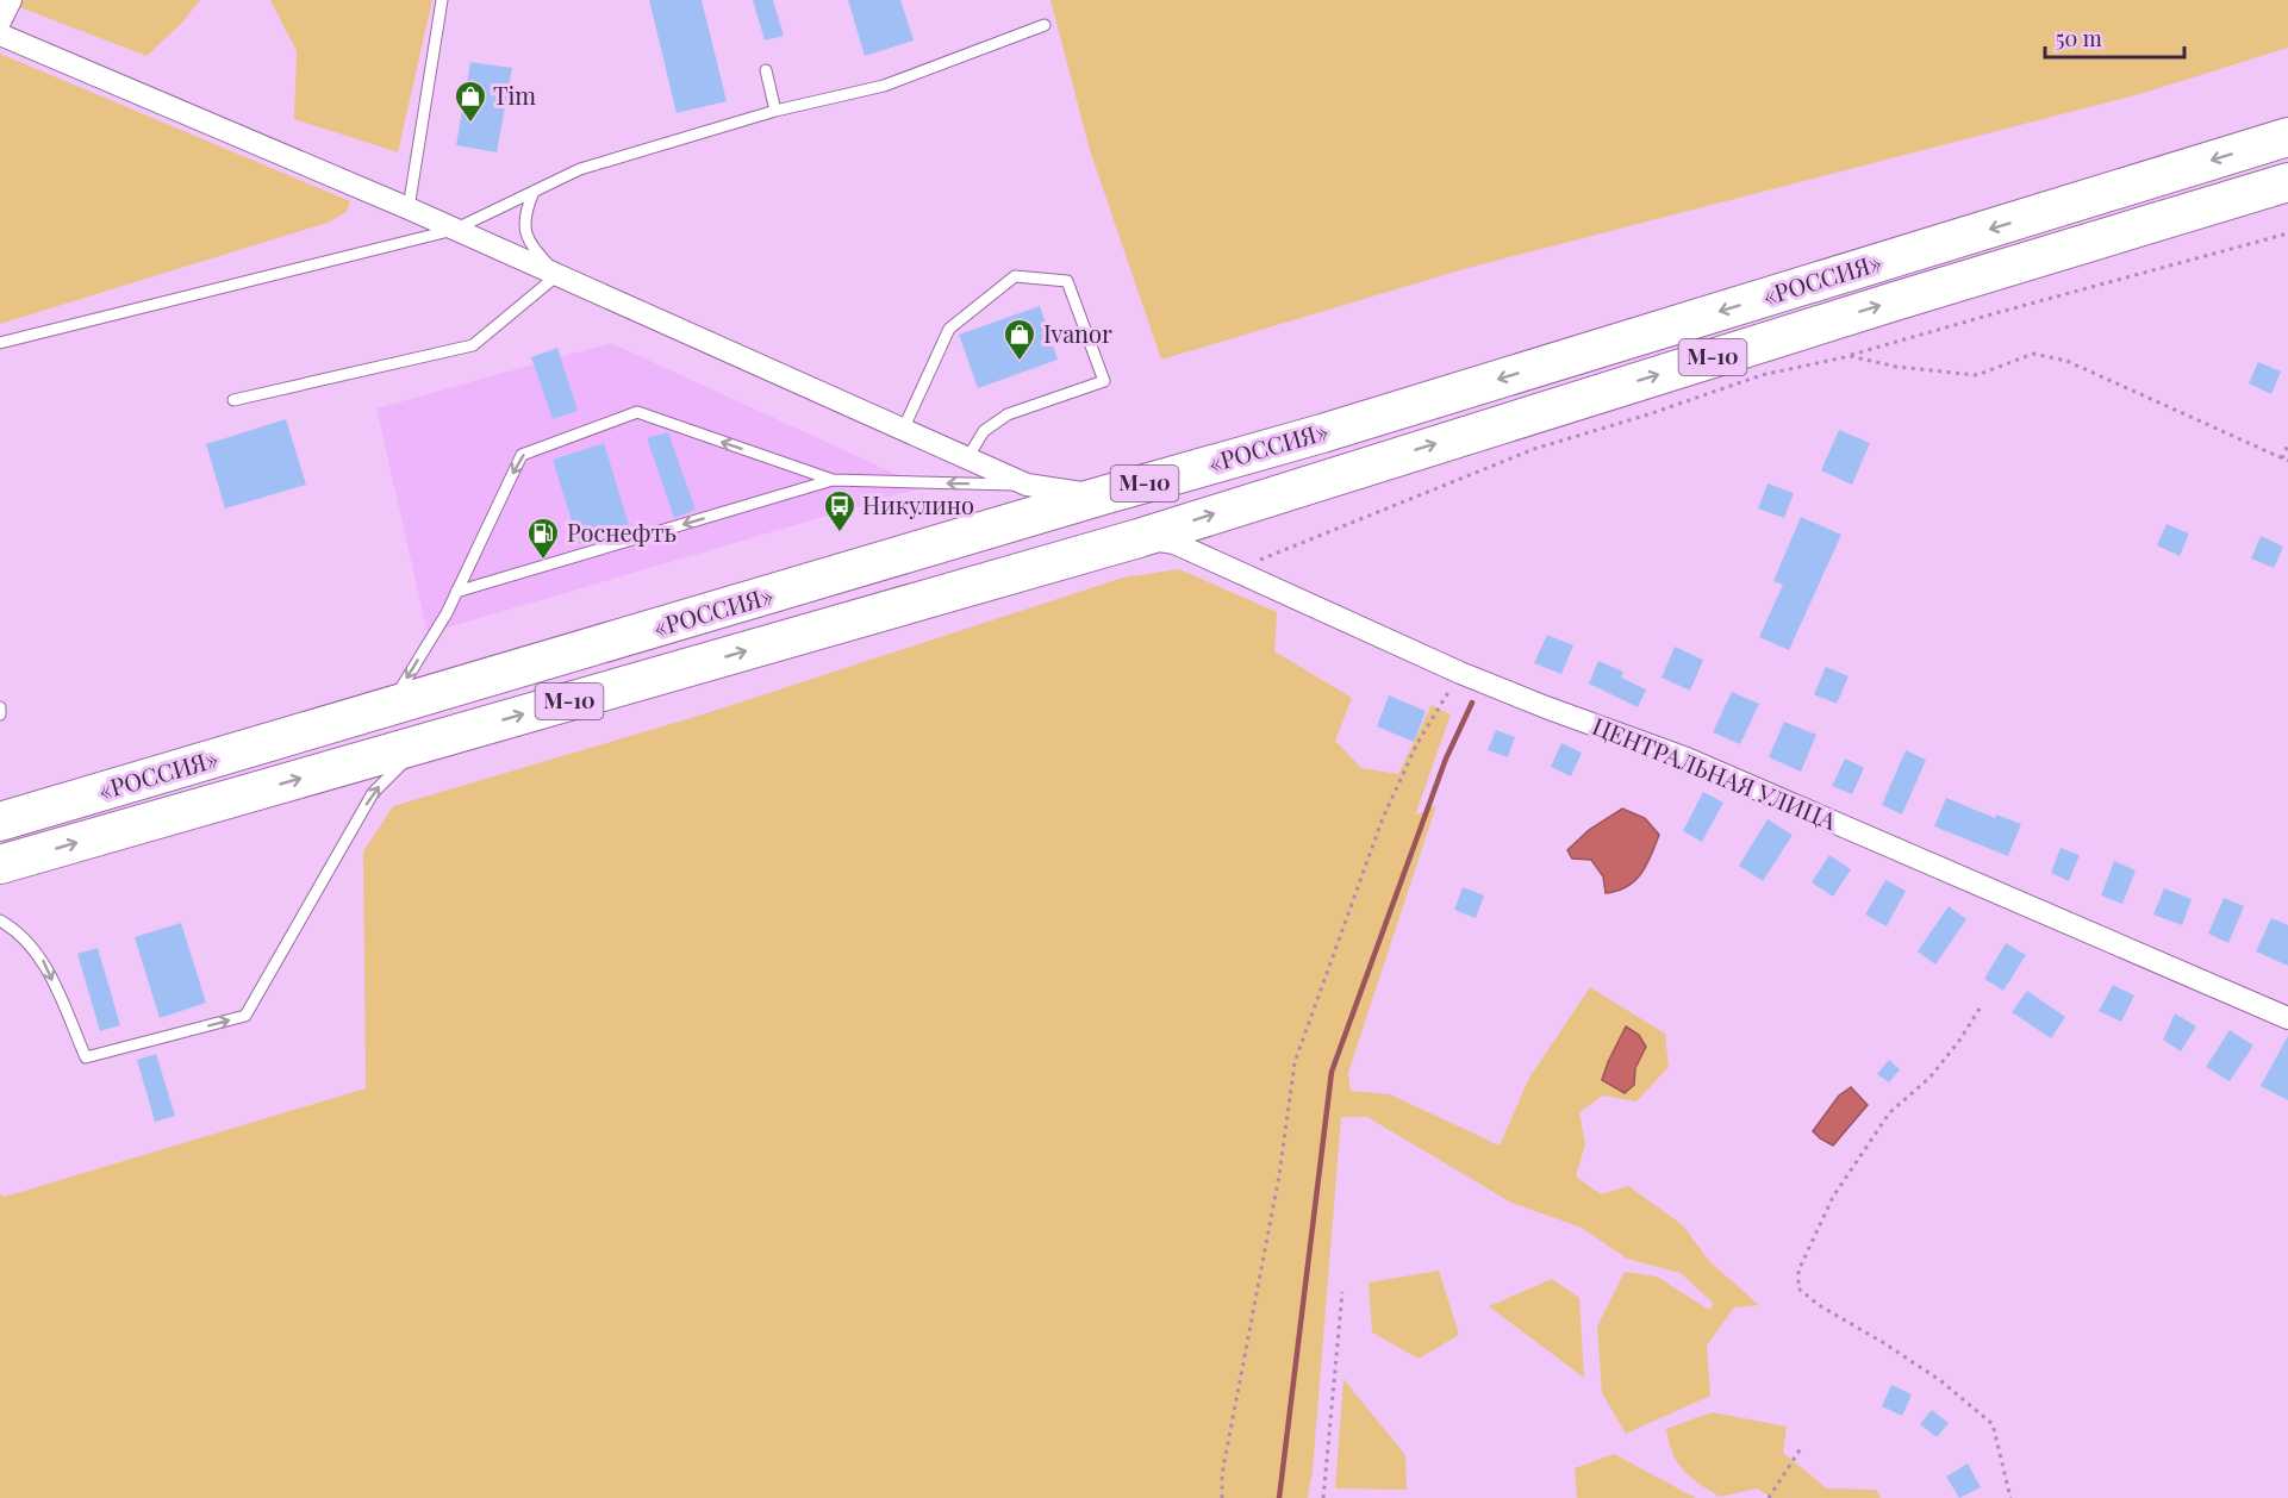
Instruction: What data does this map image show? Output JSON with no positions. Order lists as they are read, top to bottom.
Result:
{
  "streets": {
    "highway": ["«РОССИЯ»", "М-10"],
    "street": ["ЦЕНТРАЛЬНАЯ УЛИЦА"]
  },
  "crossings": [
    ["«РОССИЯ»", "ЦЕНТРАЛЬНАЯ УЛИЦА"]
  ],
  "places": {
    "shop": ["Tim", "Ivanor"],
    "bus stop": ["Никулино"],
    "fuel station": ["Роснефть"]
  },
  "scale_bar": "50 m"
}
